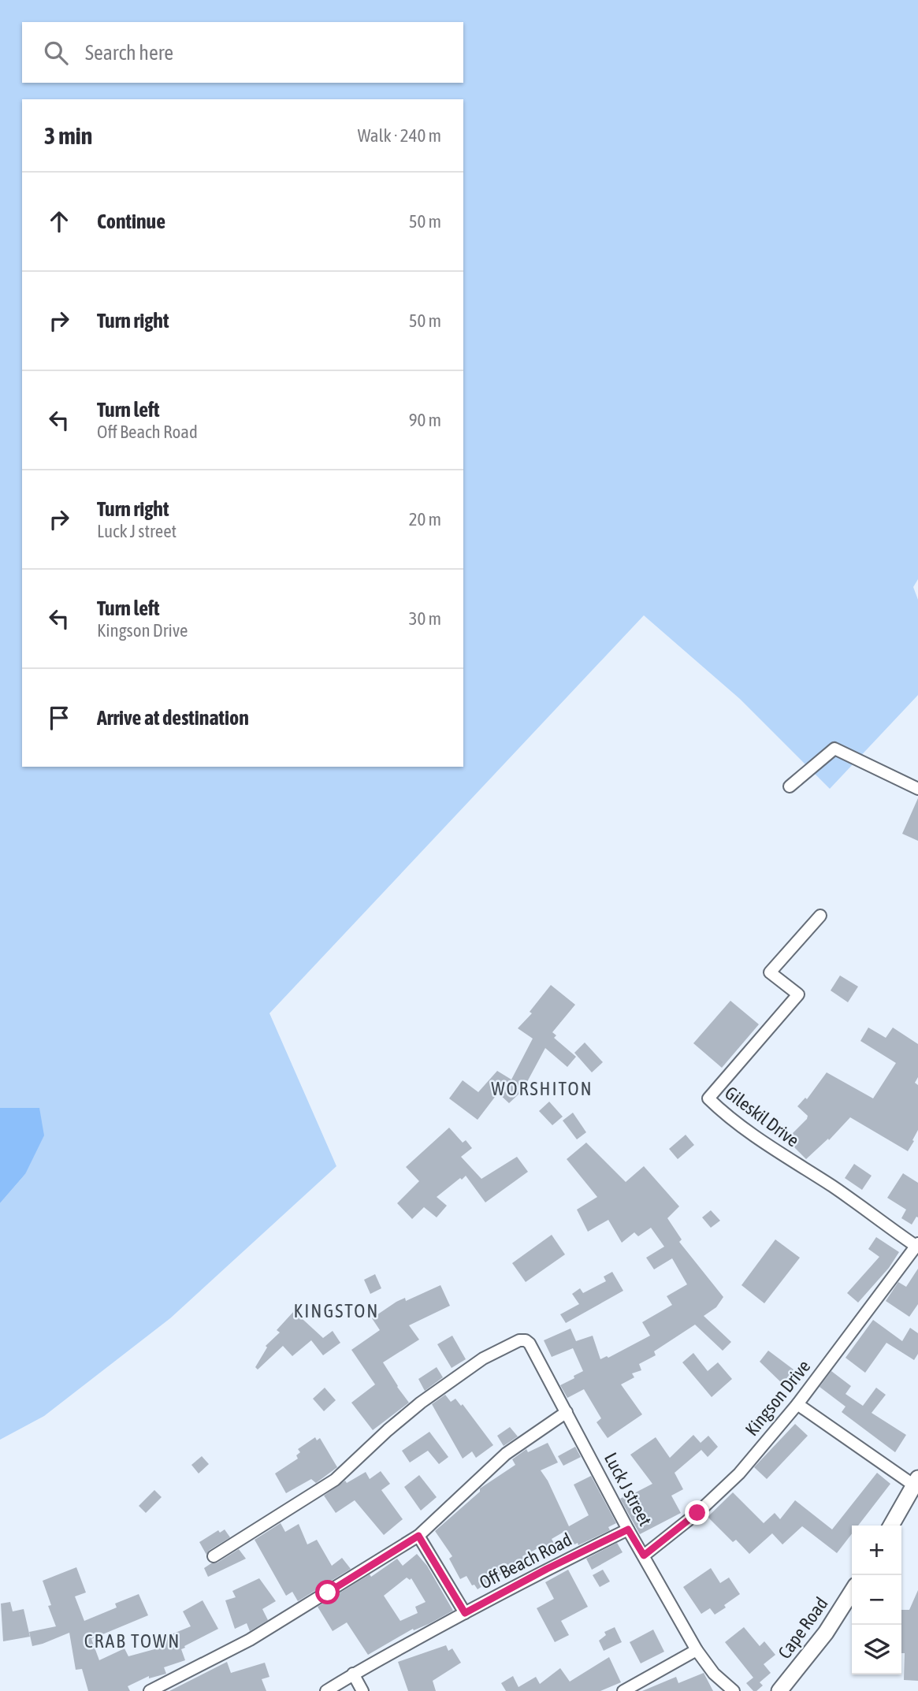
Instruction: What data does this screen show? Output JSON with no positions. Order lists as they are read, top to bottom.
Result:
{
  "streets": {
    "street": [
      "Gileskil Drive",
      "Kingson Drive",
      "Luck J street",
      "Off Beach Road",
      "Cape Road"
    ]
  },
  "crossings": [
    ["Gileskil Drive", "Kingson Drive"],
    ["Kingson Drive", "Luck J street"],
    ["Luck J street", "Off Beach Road"]
  ],
  "districts": ["WORSHITON", "KINGSTON", "CRAB TOWN"],
  "page": {
    "search": "Search here",
    "heading": ["3 min", "Walk · 240 m"],
    "list": [
      ["Continue", "50 m"],
      ["Turn right", "50 m"],
      ["Turn left", "Off Beach Road", "90 m"],
      ["Turn right", "Luck J street", "20 m"],
      ["Turn left", "Kingson Drive", "30 m"],
      "Arrive at destination"
    ],
    "map_buttons": ["+", "−"]
  }
}
